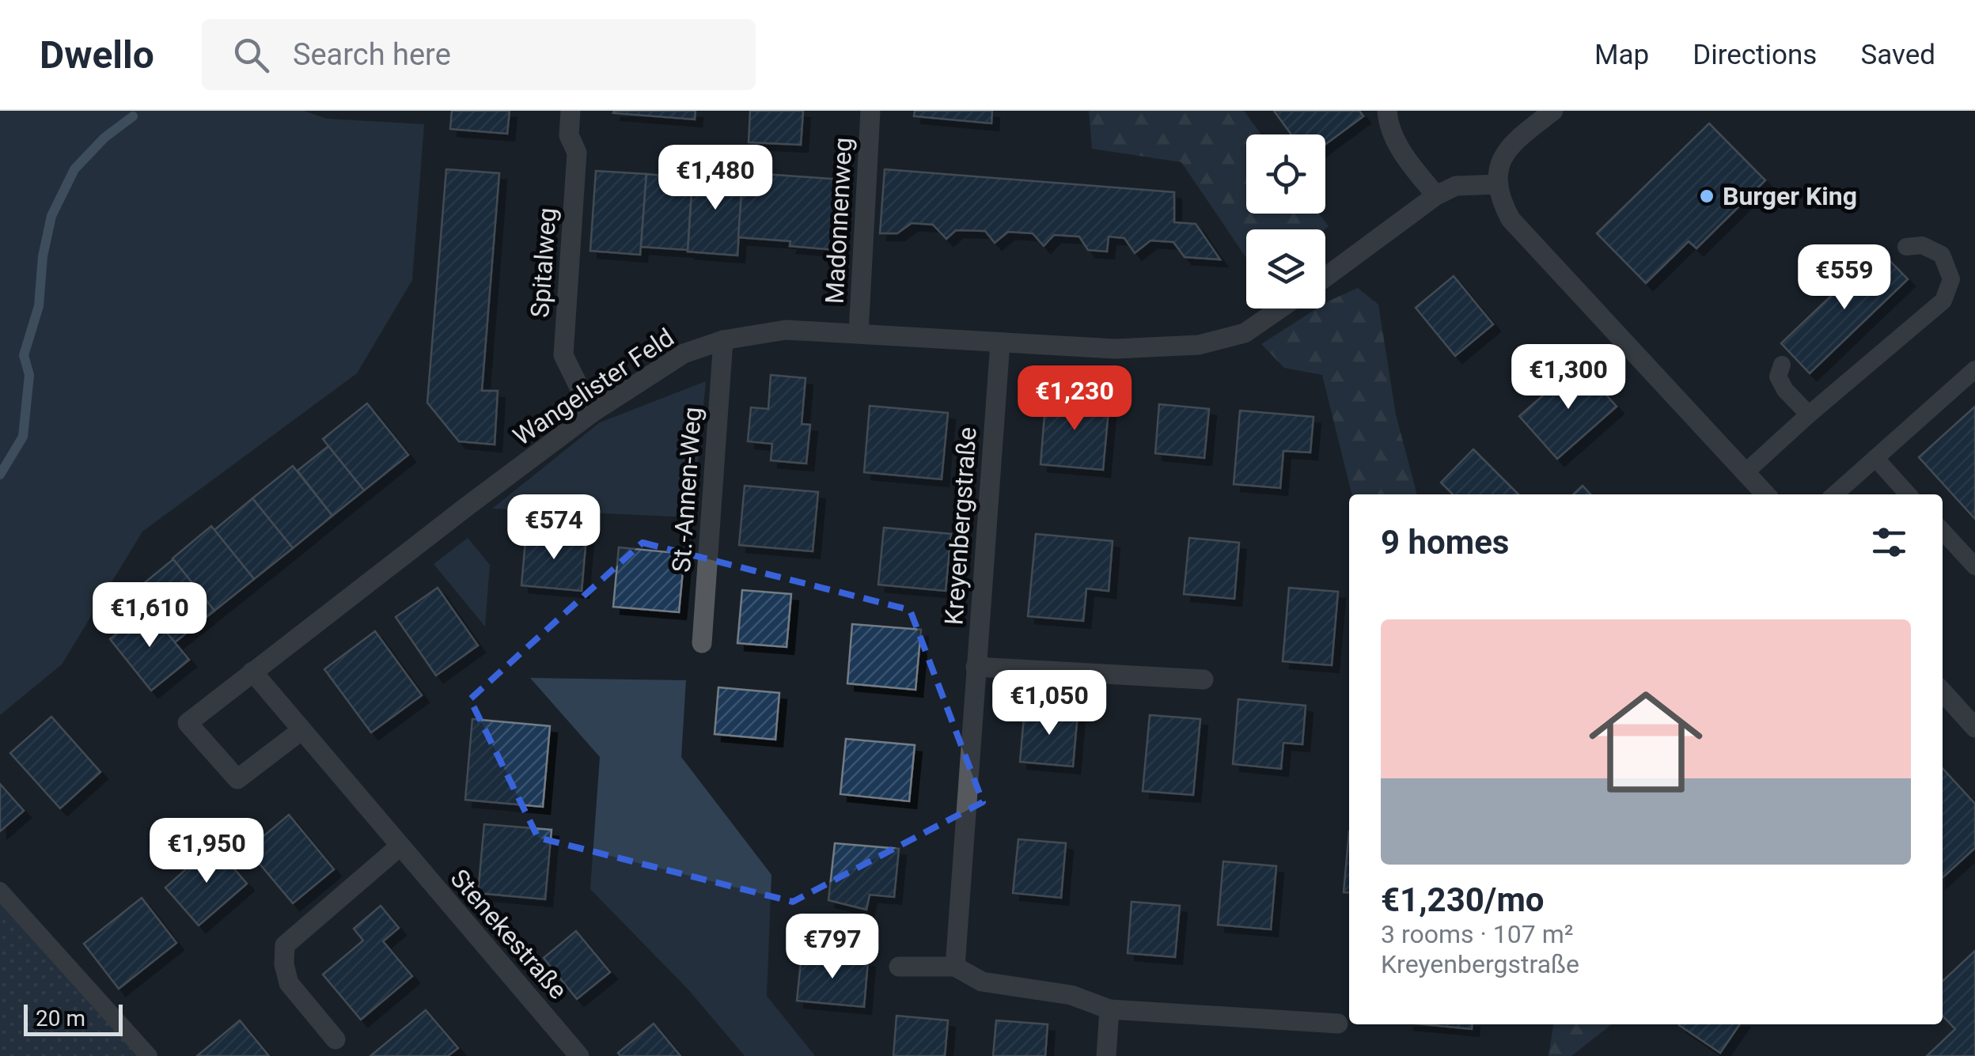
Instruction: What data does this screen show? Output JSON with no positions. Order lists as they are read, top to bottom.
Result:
{
  "streets": {
    "street": [
      "Madonnenweg",
      "Spitalweg",
      "Wangelister Feld",
      "St.-Annen-Weg",
      "Kreyenbergstraße",
      "Stenekestraße"
    ]
  },
  "crossings": [
    ["Madonnenweg", "Wangelister Feld"],
    ["Spitalweg", "Wangelister Feld"],
    ["Wangelister Feld", "St.-Annen-Weg"],
    ["Wangelister Feld", "Kreyenbergstraße"],
    ["Wangelister Feld", "Stenekestraße"]
  ],
  "places": ["Burger King"],
  "scale_bar": "20 m",
  "page": {
    "header": "Dwello",
    "search": "Search here",
    "nav": ["Map", "Directions", "Saved"],
    "price": [
      "€1,480",
      "€559",
      "€1,300",
      "€1,230",
      "€574",
      "€1,610",
      "€1,050",
      "€1,950",
      "€797"
    ],
    "heading": "9 homes",
    "list": [
      {
        "name": "€1,230/mo",
        "note": "3 rooms · 107 m² · Kreyenbergstraße"
      }
    ],
    "scale": "20 m"
  }
}
